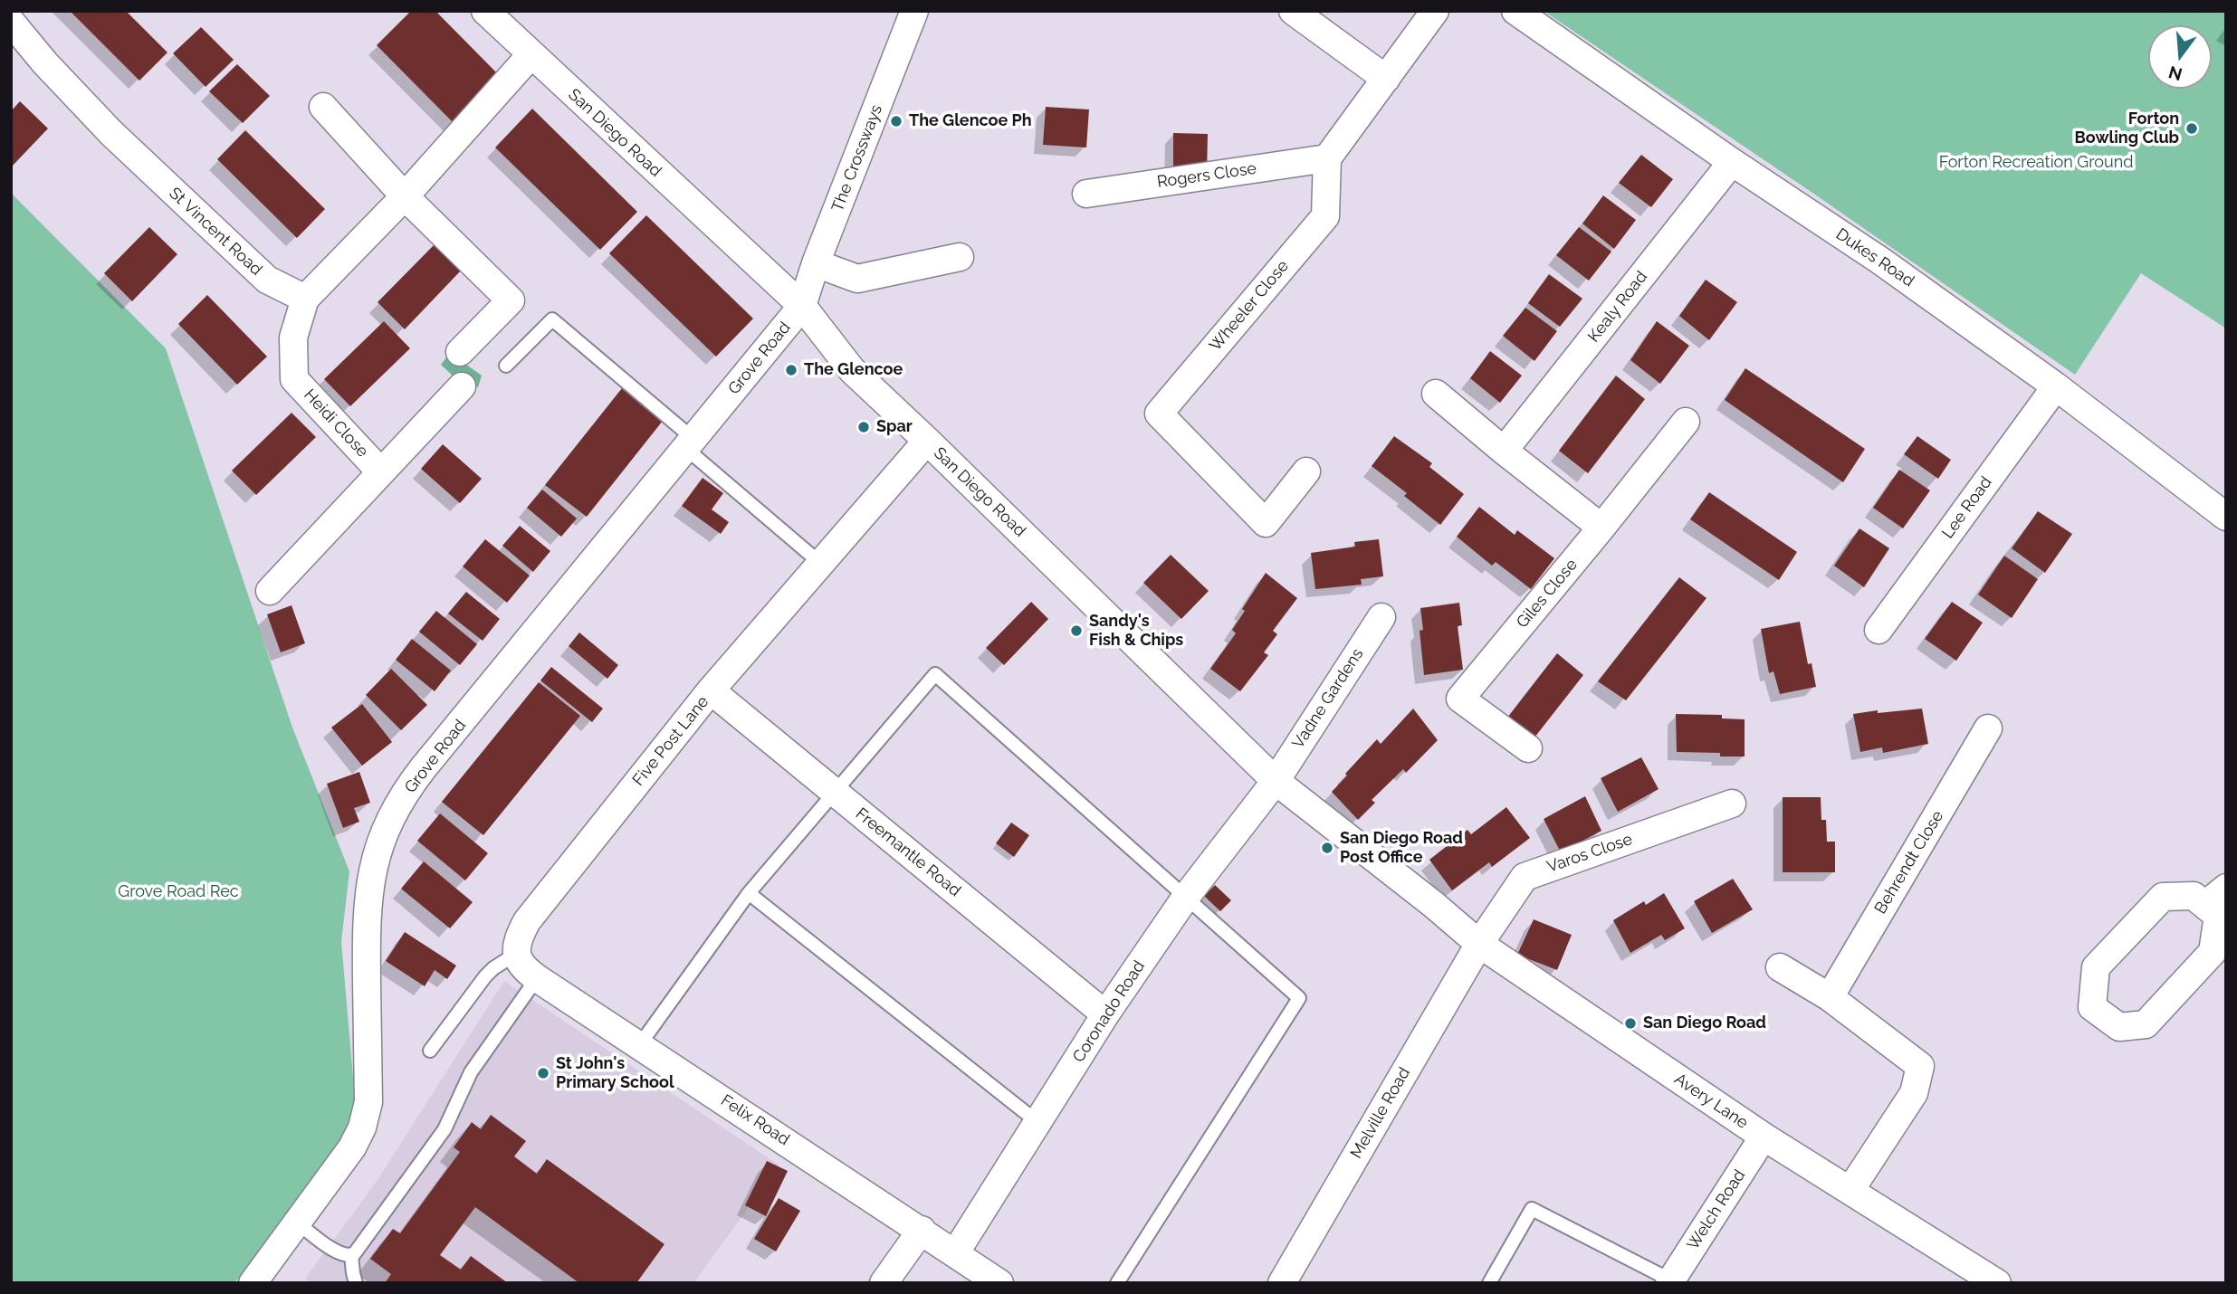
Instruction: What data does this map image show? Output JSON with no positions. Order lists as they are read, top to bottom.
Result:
{
  "streets": {
    "street": [
      "San Diego Road",
      "The Crossways",
      "Rogers Close",
      "St Vincent Road",
      "Dukes Road",
      "Wheeler Close",
      "Kealy Road",
      "Grove Road",
      "Heidi Close",
      "Lee Road",
      "Giles Close",
      "Vadne Gardens",
      "Five Post Lane",
      "Freemantle Road",
      "Varos Close",
      "Behrendt Close",
      "Coronado Road",
      "Avery Lane",
      "Melville Road",
      "Felix Road",
      "Welch Road"
    ]
  },
  "crossings": [
    ["San Diego Road", "The Crossways"],
    ["San Diego Road", "Grove Road"],
    ["San Diego Road", "Vadne Gardens"],
    ["San Diego Road", "Five Post Lane"],
    ["San Diego Road", "Coronado Road"],
    ["San Diego Road", "Avery Lane"],
    ["The Crossways", "Grove Road"],
    ["Rogers Close", "Wheeler Close"],
    ["St Vincent Road", "Heidi Close"],
    ["Dukes Road", "Kealy Road"],
    ["Dukes Road", "Lee Road"],
    ["Vadne Gardens", "Coronado Road"],
    ["Five Post Lane", "Freemantle Road"],
    ["Five Post Lane", "Felix Road"],
    ["Freemantle Road", "Coronado Road"],
    ["Varos Close", "Avery Lane"],
    ["Varos Close", "Melville Road"],
    ["Coronado Road", "Felix Road"],
    ["Avery Lane", "Melville Road"],
    ["Avery Lane", "Welch Road"]
  ],
  "parks": ["Forton Recreation Ground", "Grove Road Rec"],
  "places": [
    "The Glencoe Ph",
    "Forton Bowling Club",
    "The Glencoe",
    "Spar",
    "Sandy's Fish & Chips",
    "San Diego Road Post Office",
    "San Diego Road",
    "St John's Primary School"
  ],
  "north": "bottom"
}
